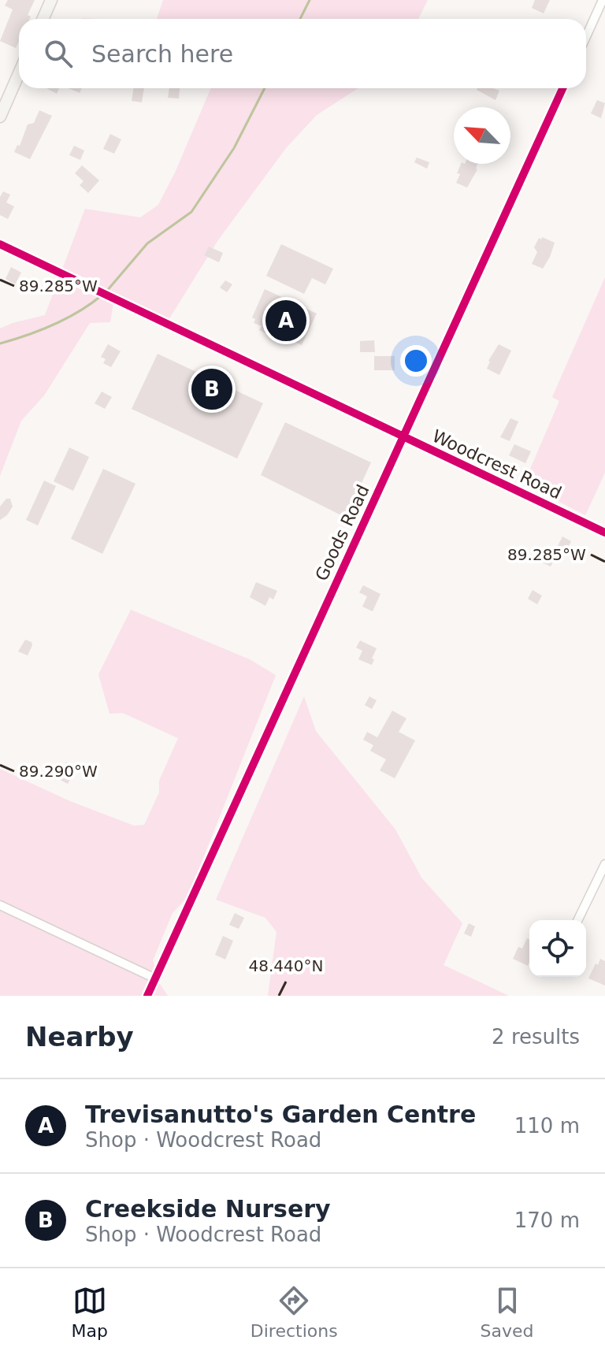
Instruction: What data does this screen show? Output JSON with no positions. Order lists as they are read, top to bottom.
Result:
{
  "streets": {
    "street": ["Woodcrest Road", "Goods Road"]
  },
  "crossings": [
    ["Woodcrest Road", "Goods Road"]
  ],
  "north": "top left",
  "page": {
    "search": "Search here",
    "pins": ["A", "B"],
    "heading": ["Nearby", "2 results"],
    "list": [
      {
        "mark": "A",
        "name": "Trevisanutto's Garden Centre",
        "note": "Shop · Woodcrest Road",
        "value": "110 m"
      },
      {
        "mark": "B",
        "name": "Creekside Nursery",
        "note": "Shop · Woodcrest Road",
        "value": "170 m"
      }
    ],
    "nav": ["Map", "Directions", "Saved"]
  },
  "coordinates": ["89.285°W", "89.290°W", "48.440°N"]
}
